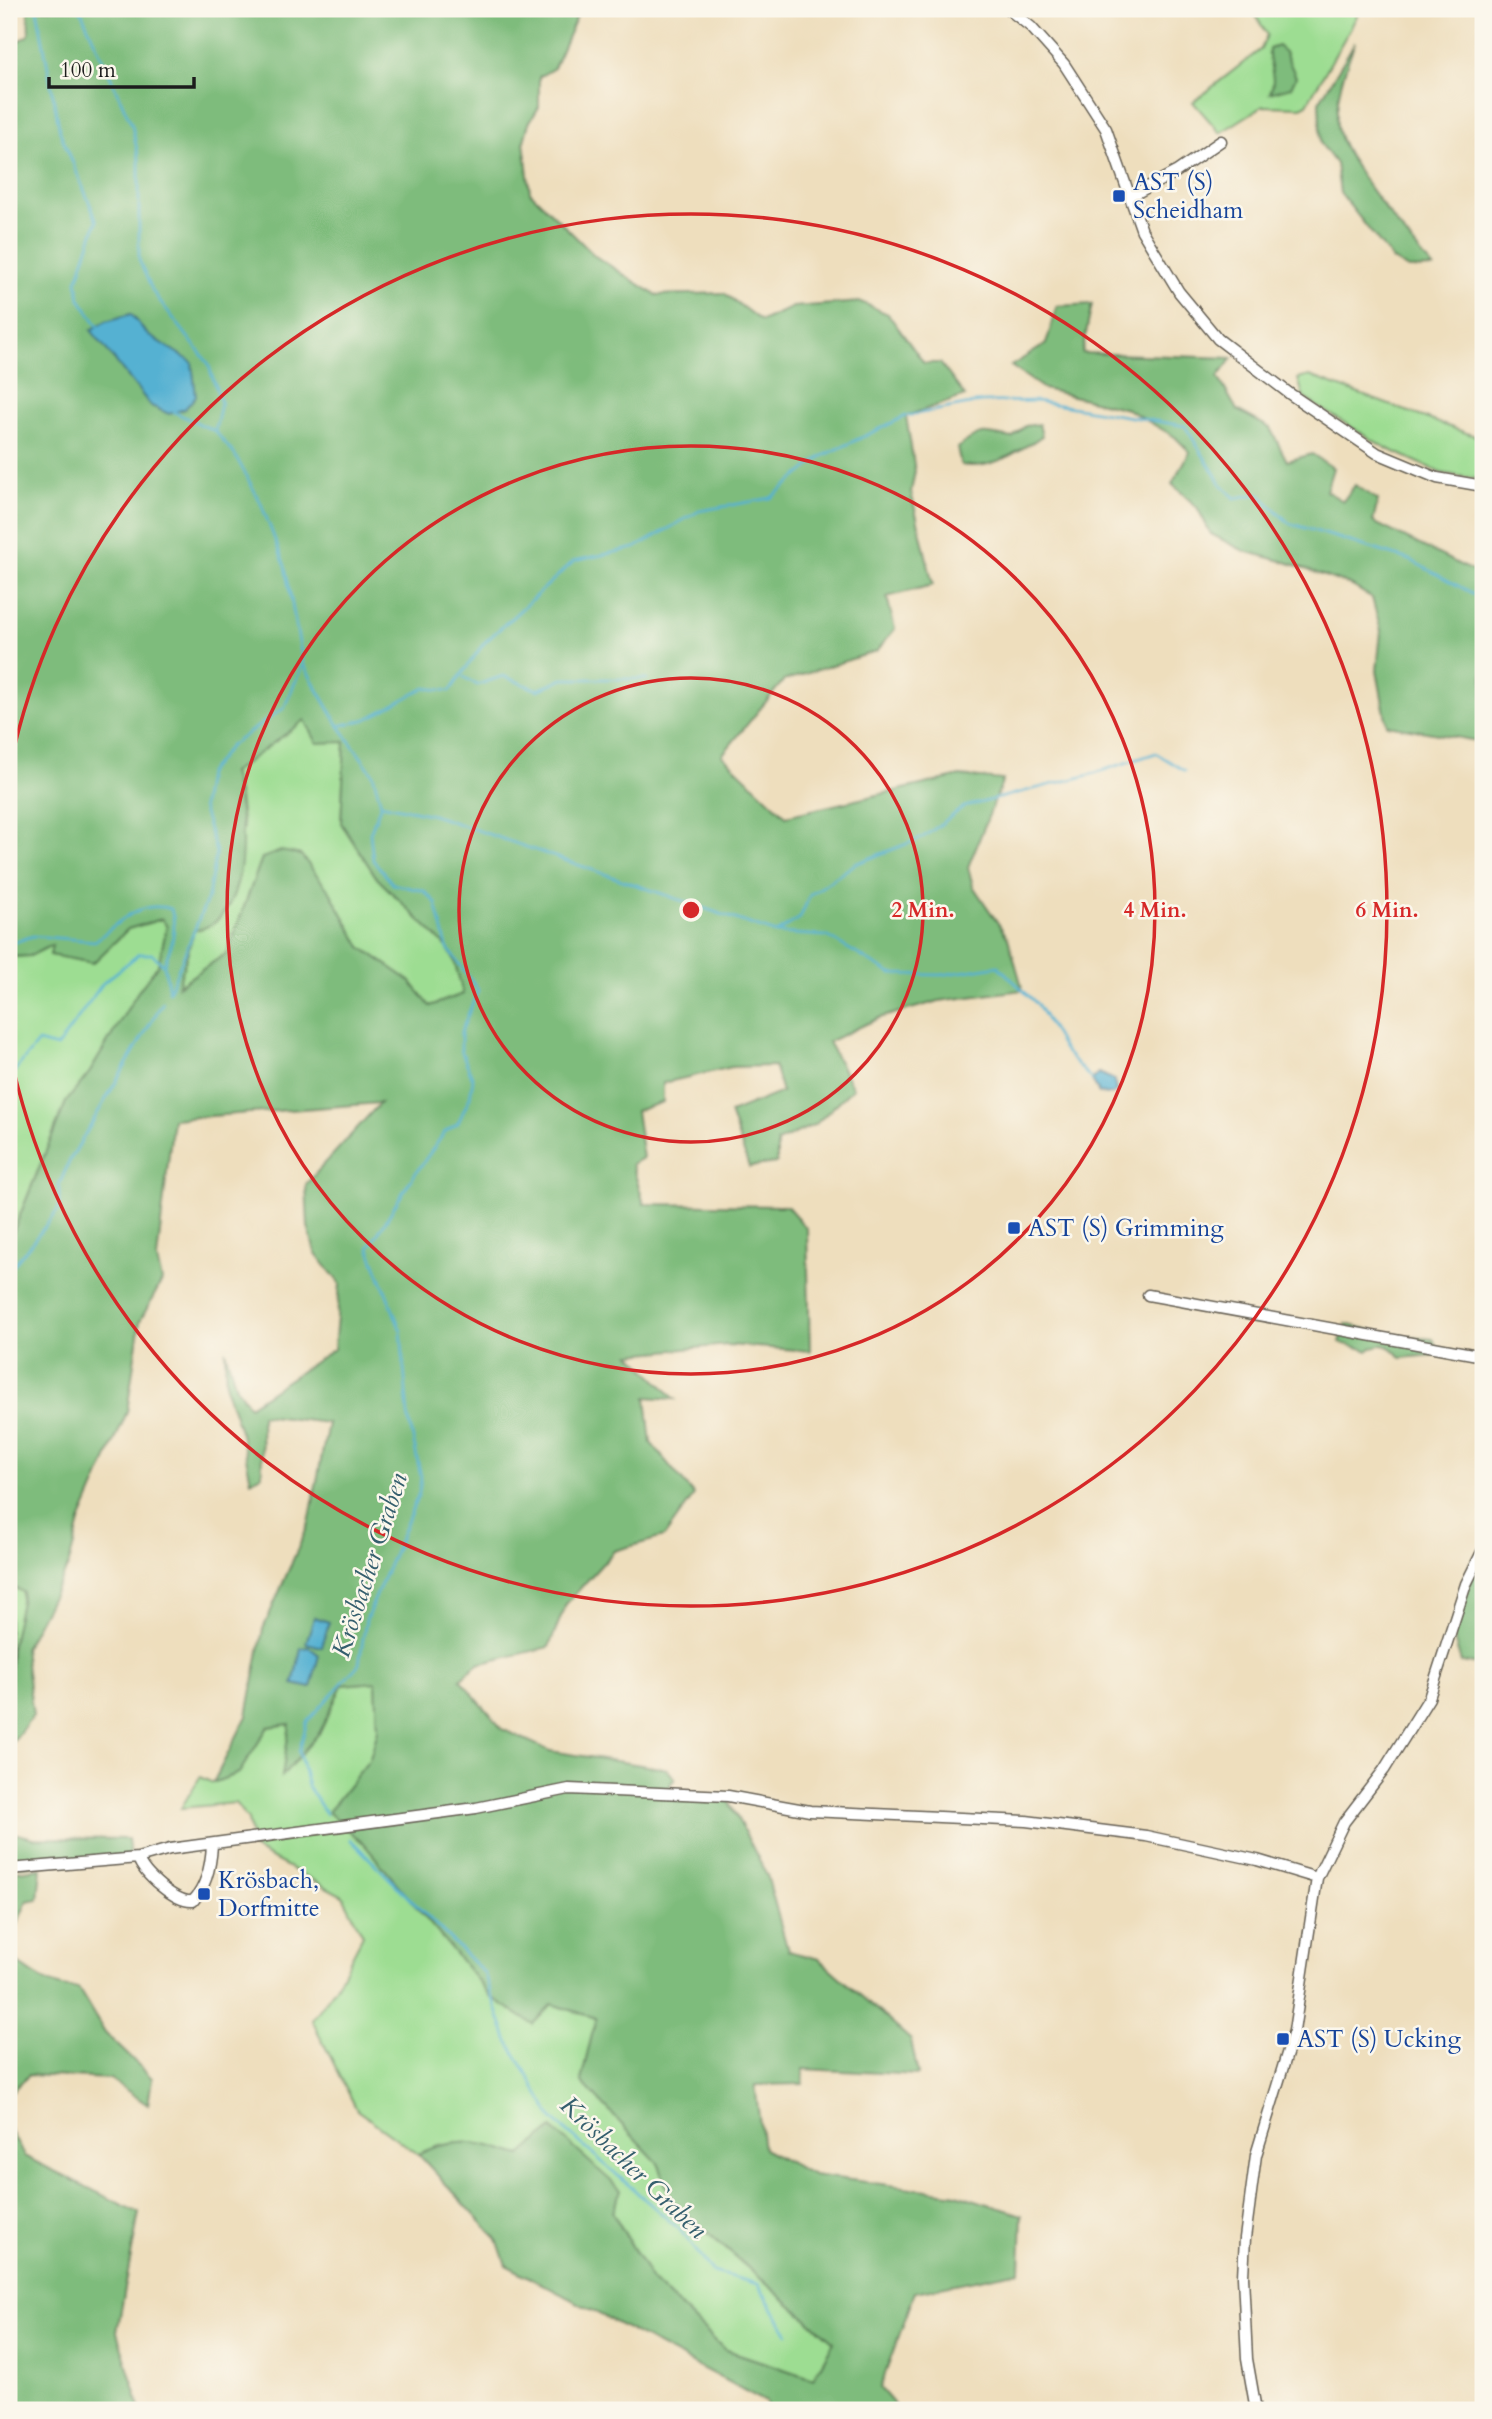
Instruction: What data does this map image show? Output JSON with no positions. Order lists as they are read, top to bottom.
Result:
{
  "water": ["Krösbacher Graben"],
  "places": {
    "transit": [
      "AST (S) Scheidham",
      "AST (S) Grimming",
      "Krösbach, Dorfmitte",
      "AST (S) Ucking"
    ]
  },
  "scale_bar": "100 m",
  "rings": ["2 Min.", "4 Min.", "6 Min."]
}
